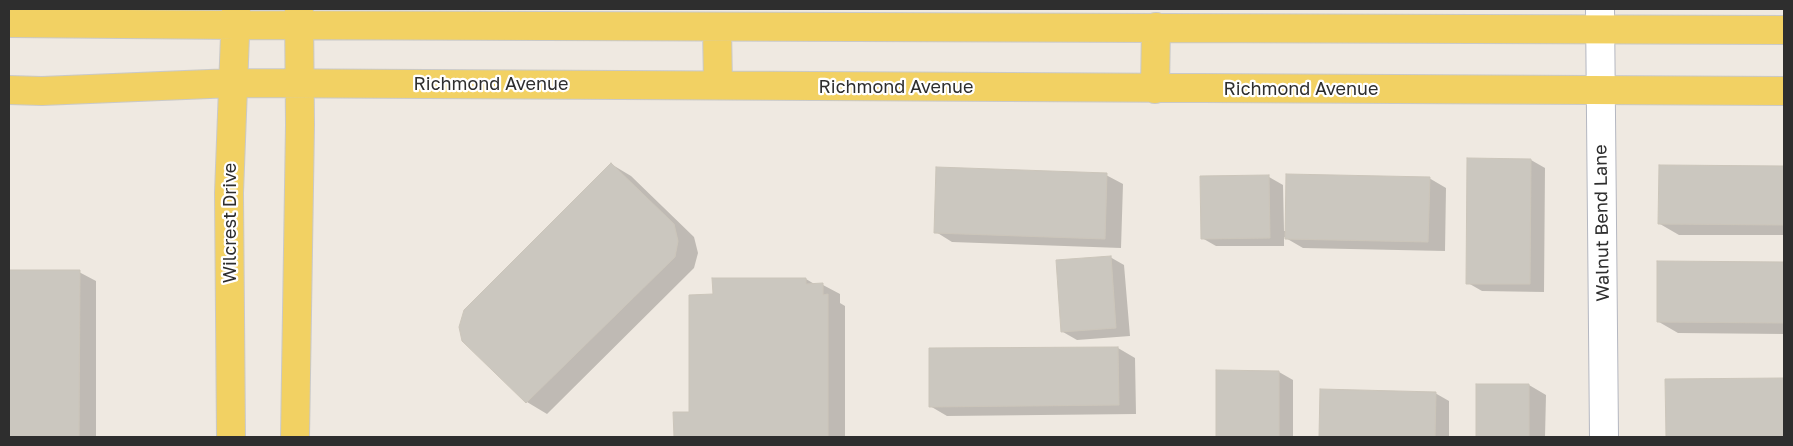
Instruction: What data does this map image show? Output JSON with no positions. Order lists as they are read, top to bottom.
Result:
{
  "streets": {
    "main road": ["Richmond Avenue", "Wilcrest Drive"],
    "street": ["Walnut Bend Lane"]
  },
  "crossings": [
    ["Richmond Avenue", "Wilcrest Drive"],
    ["Richmond Avenue", "Walnut Bend Lane"]
  ]
}
